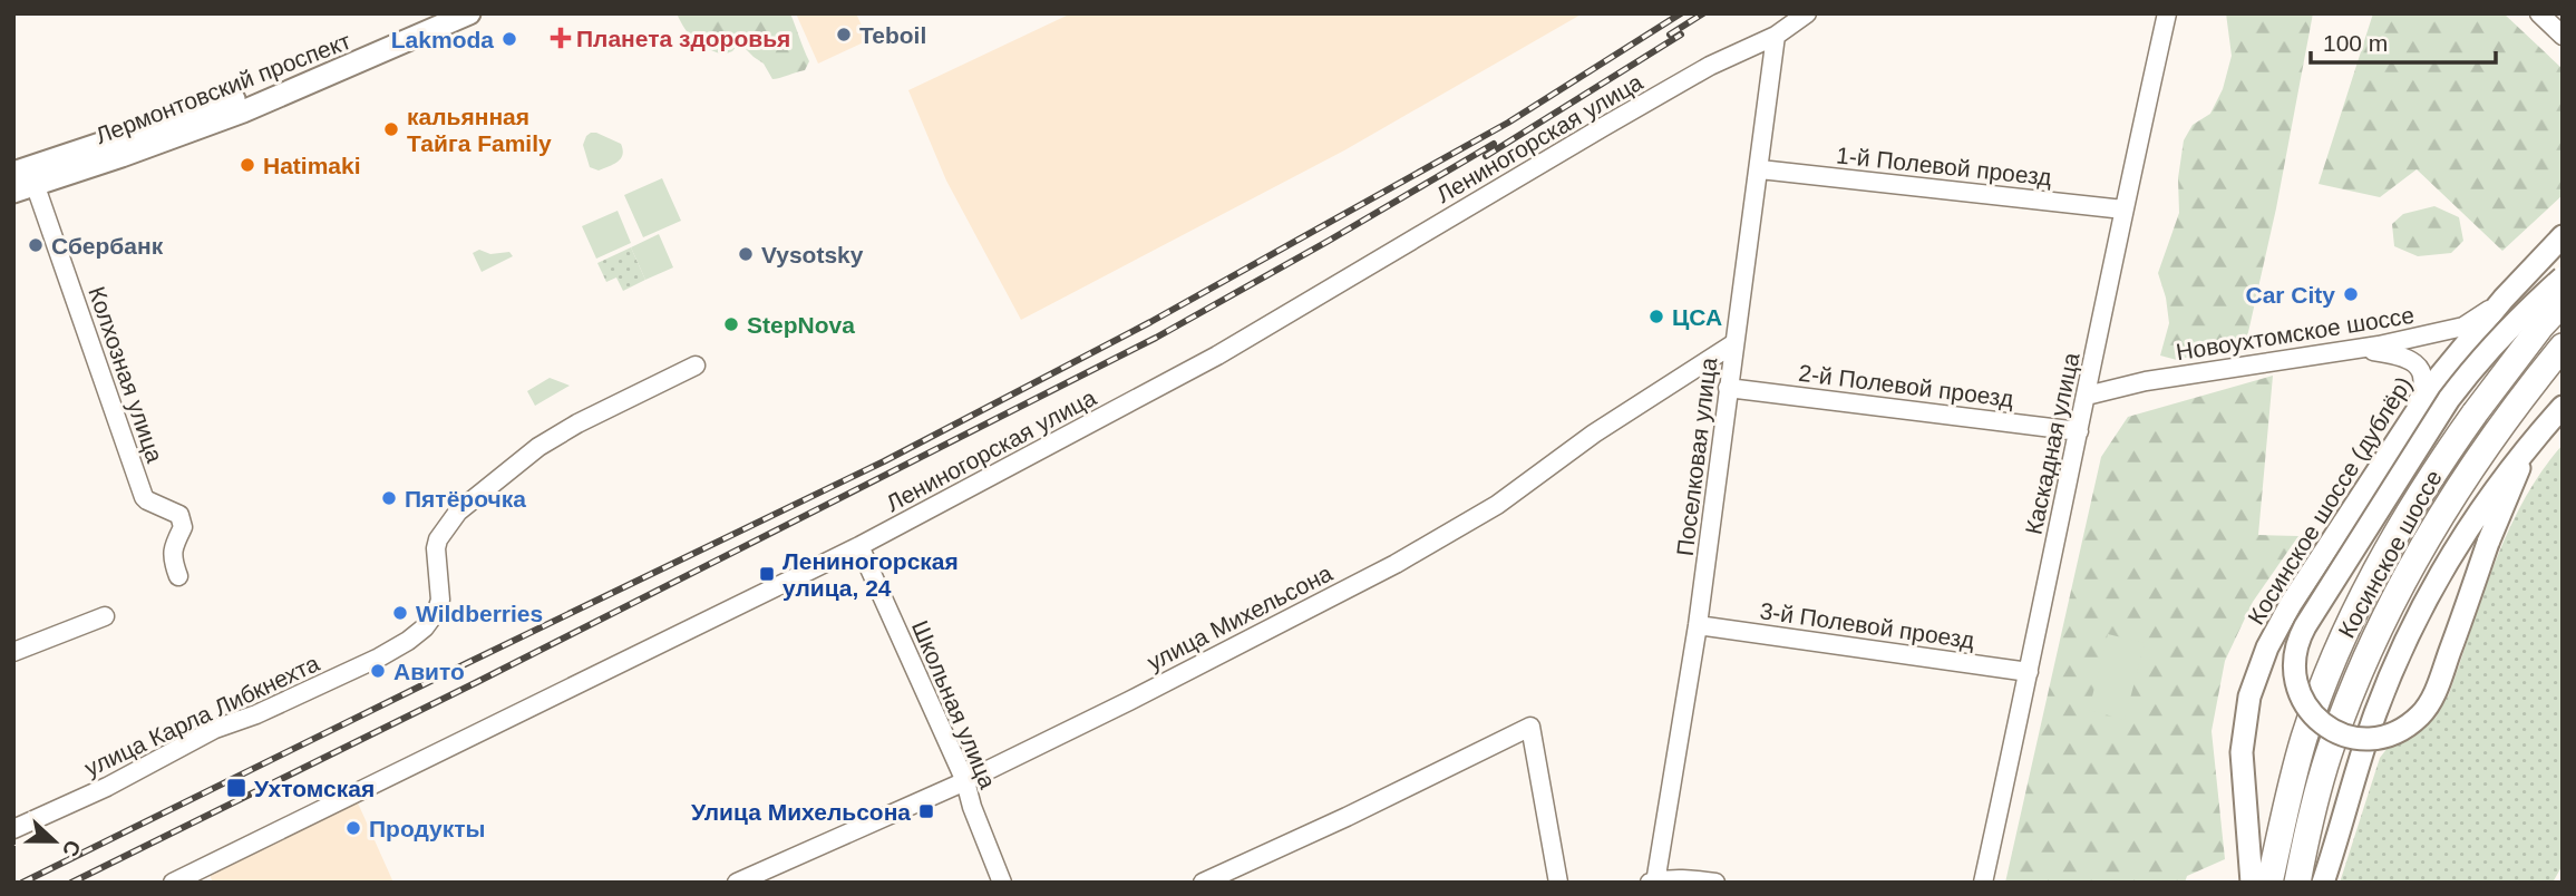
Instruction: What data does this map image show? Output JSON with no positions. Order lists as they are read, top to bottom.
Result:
{
  "streets": {
    "highway": ["Косинское шоссе"],
    "main road": ["Лермонтовский проспект", "Косинское шоссе (дублёр)"],
    "street": [
      "Лениногорская улица",
      "1-й Полевой проезд",
      "Новоухтомское шоссе",
      "Колхозная улица",
      "2-й Полевой проезд",
      "Каскадная улица",
      "Поселковая улица",
      "улица Михельсона",
      "3-й Полевой проезд",
      "Школьная улица",
      "улица Карла Либкнехта"
    ]
  },
  "crossings": [
    ["Лермонтовский проспект", "Колхозная улица"],
    ["Лениногорская улица", "Поселковая улица"],
    ["Лениногорская улица", "Школьная улица"],
    ["1-й Полевой проезд", "Каскадная улица"],
    ["1-й Полевой проезд", "Поселковая улица"],
    ["Новоухтомское шоссе", "Каскадная улица"],
    ["Новоухтомское шоссе", "Косинское шоссе (дублёр)"],
    ["2-й Полевой проезд", "Каскадная улица"],
    ["2-й Полевой проезд", "Поселковая улица"],
    ["Каскадная улица", "3-й Полевой проезд"],
    ["Поселковая улица", "улица Михельсона"],
    ["Поселковая улица", "3-й Полевой проезд"],
    ["улица Михельсона", "Школьная улица"]
  ],
  "places": {
    "other": [
      "Teboil",
      "Lakmoda",
      "кальянная Тайга Family",
      "Hatimaki",
      "Сбербанк",
      "Vysotsky",
      "Car City",
      "ЦСА",
      "StepNova",
      "Пятёрочка",
      "Wildberries",
      "Авито",
      "Продукты"
    ],
    "health": ["Планета здоровья"],
    "transit": ["Лениногорская улица, 24", "Ухтомская", "Улица Михельсона"]
  },
  "scale_bar": "100 m",
  "north": "right"
}
